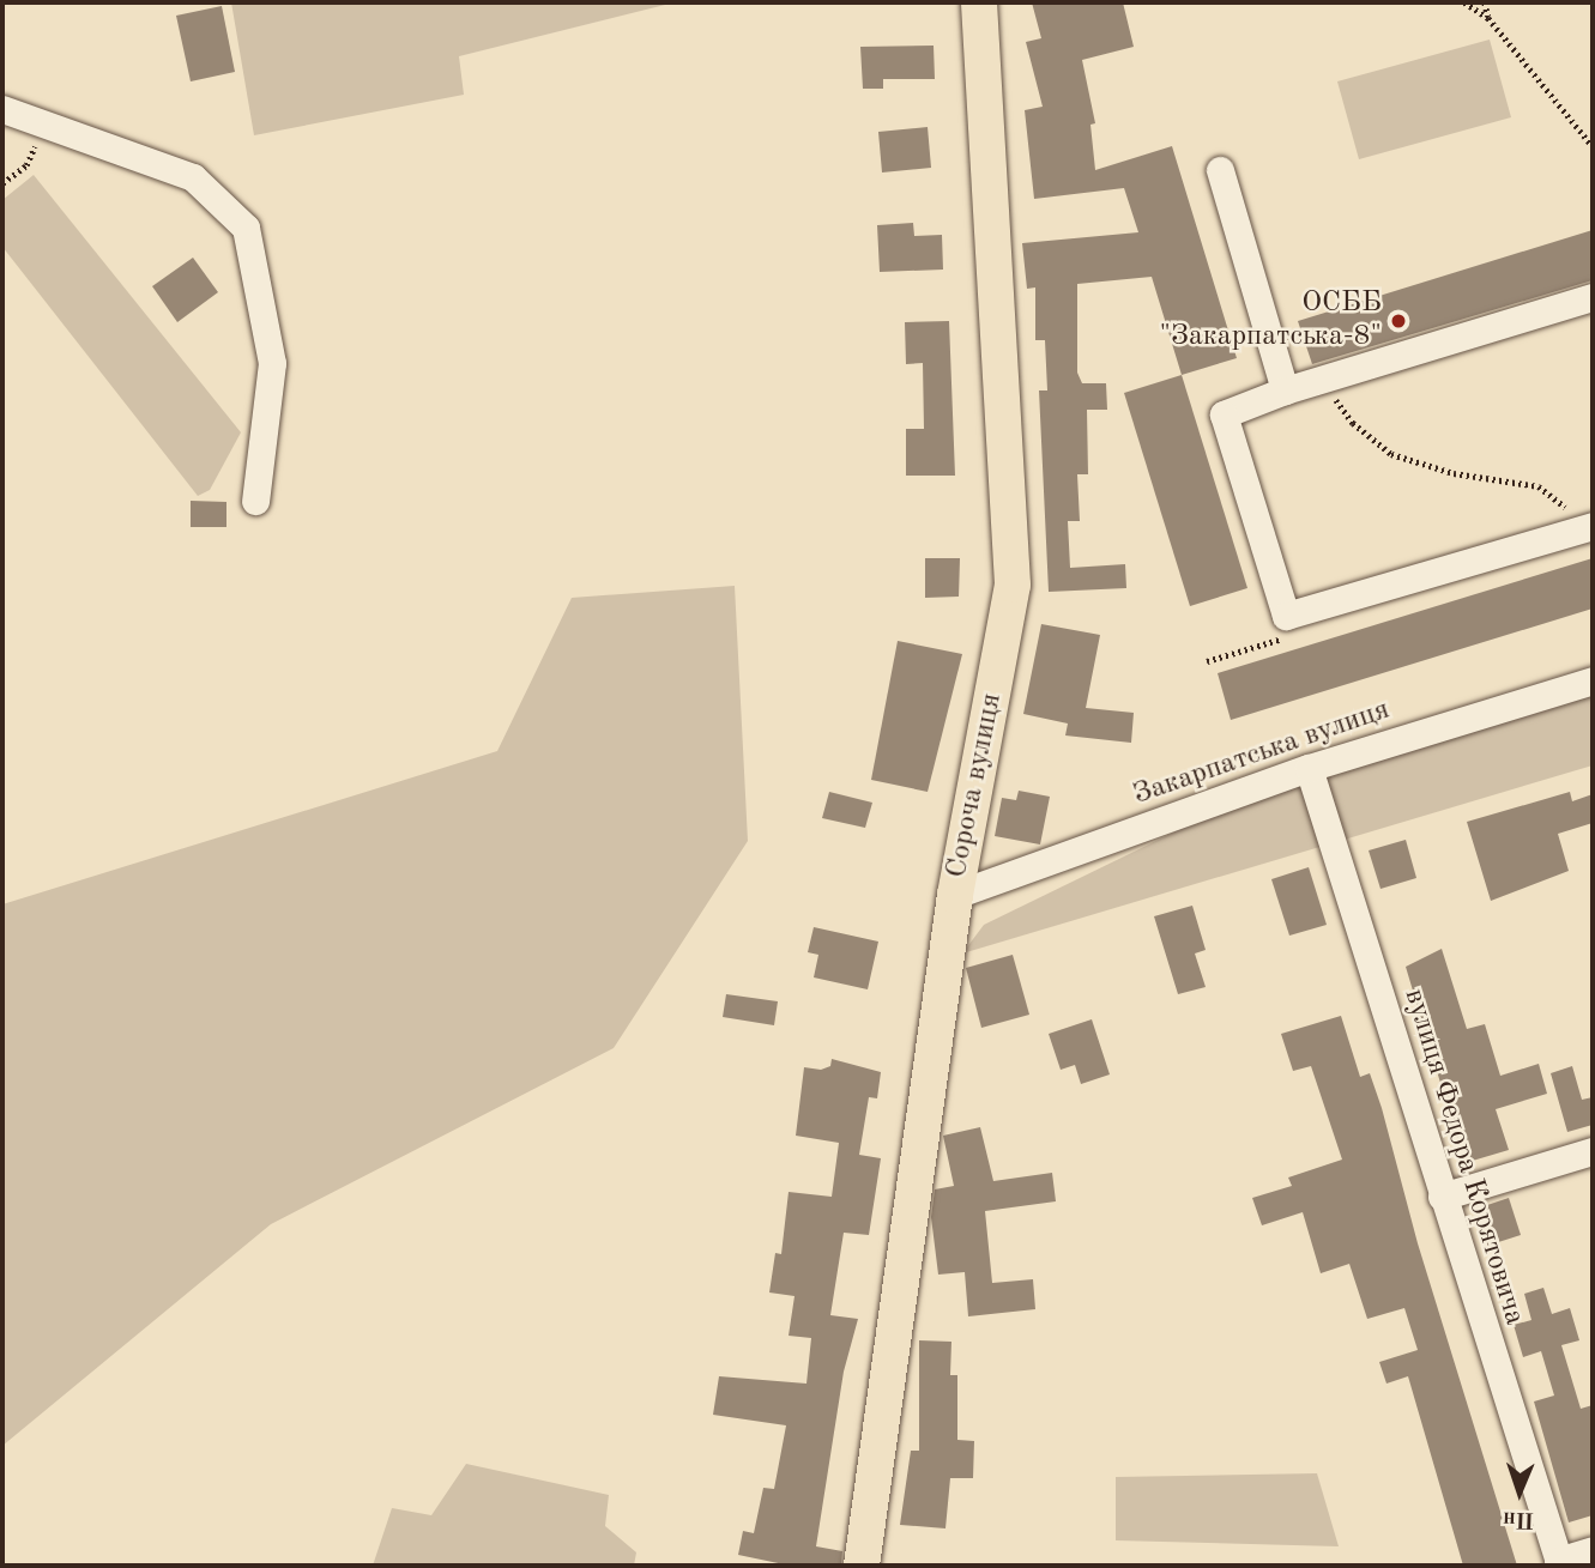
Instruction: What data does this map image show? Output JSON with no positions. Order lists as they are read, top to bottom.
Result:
{
  "streets": {
    "main road": ["Сороча вулиця"],
    "street": ["Закарпатська вулиця", "вулиця Федора Корятовича"]
  },
  "crossings": [
    ["Закарпатська вулиця", "Сороча вулиця"],
    ["Закарпатська вулиця", "вулиця Федора Корятовича"]
  ],
  "places": ["ОСББ \"Закарпатська-8\""],
  "north": "bottom"
}
